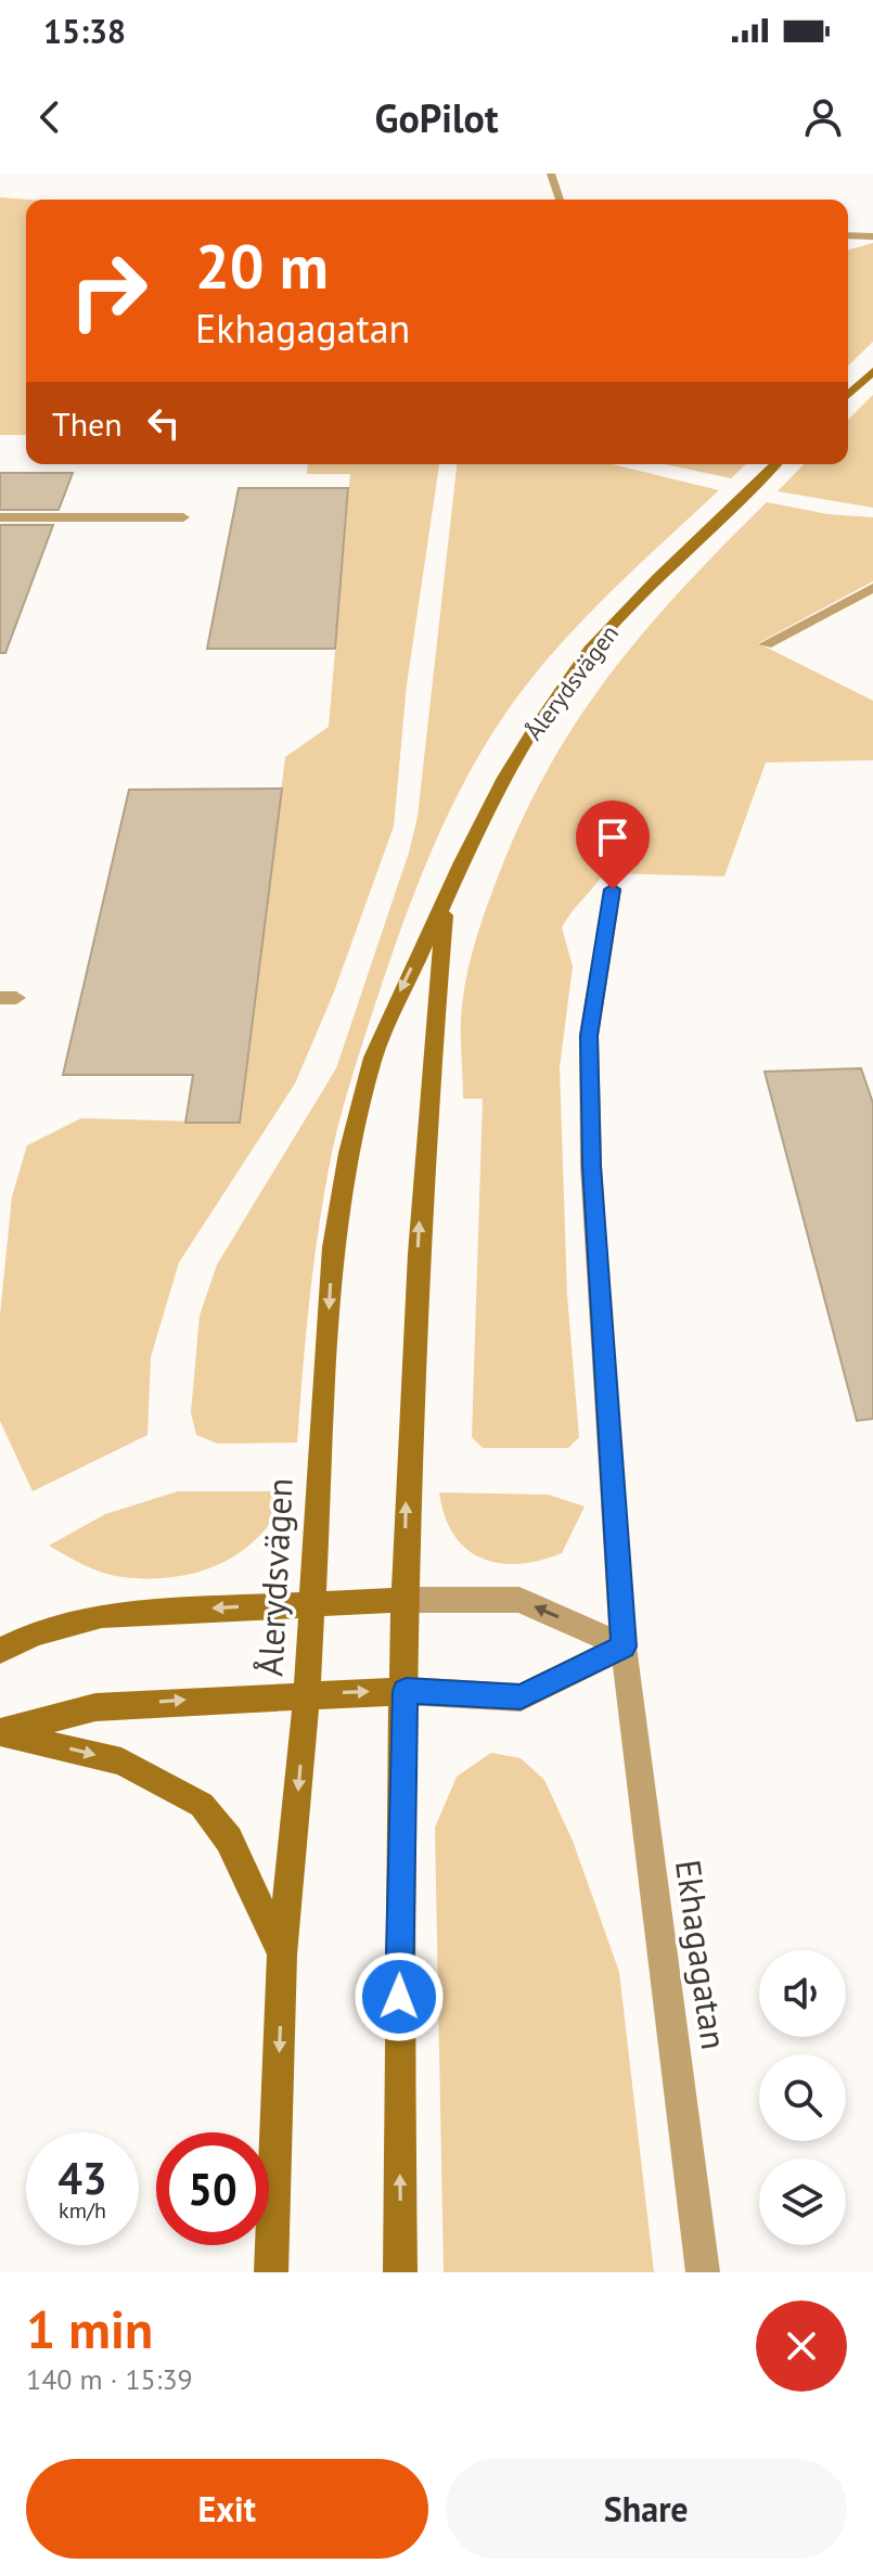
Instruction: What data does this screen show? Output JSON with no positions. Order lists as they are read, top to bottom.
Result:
{
  "streets": {
    "main road": ["Ålerydsvägen"],
    "street": ["Ekhagagatan"]
  },
  "page": {
    "status": "15:38",
    "header": "GoPilot",
    "turn": ["20 m", "Ekhagagatan"],
    "then": "Then",
    "speed": "43 km/h",
    "limit": "50",
    "heading": ["1 min", "140 m · 15:39"],
    "buttons": ["Exit", "Share"]
  }
}
